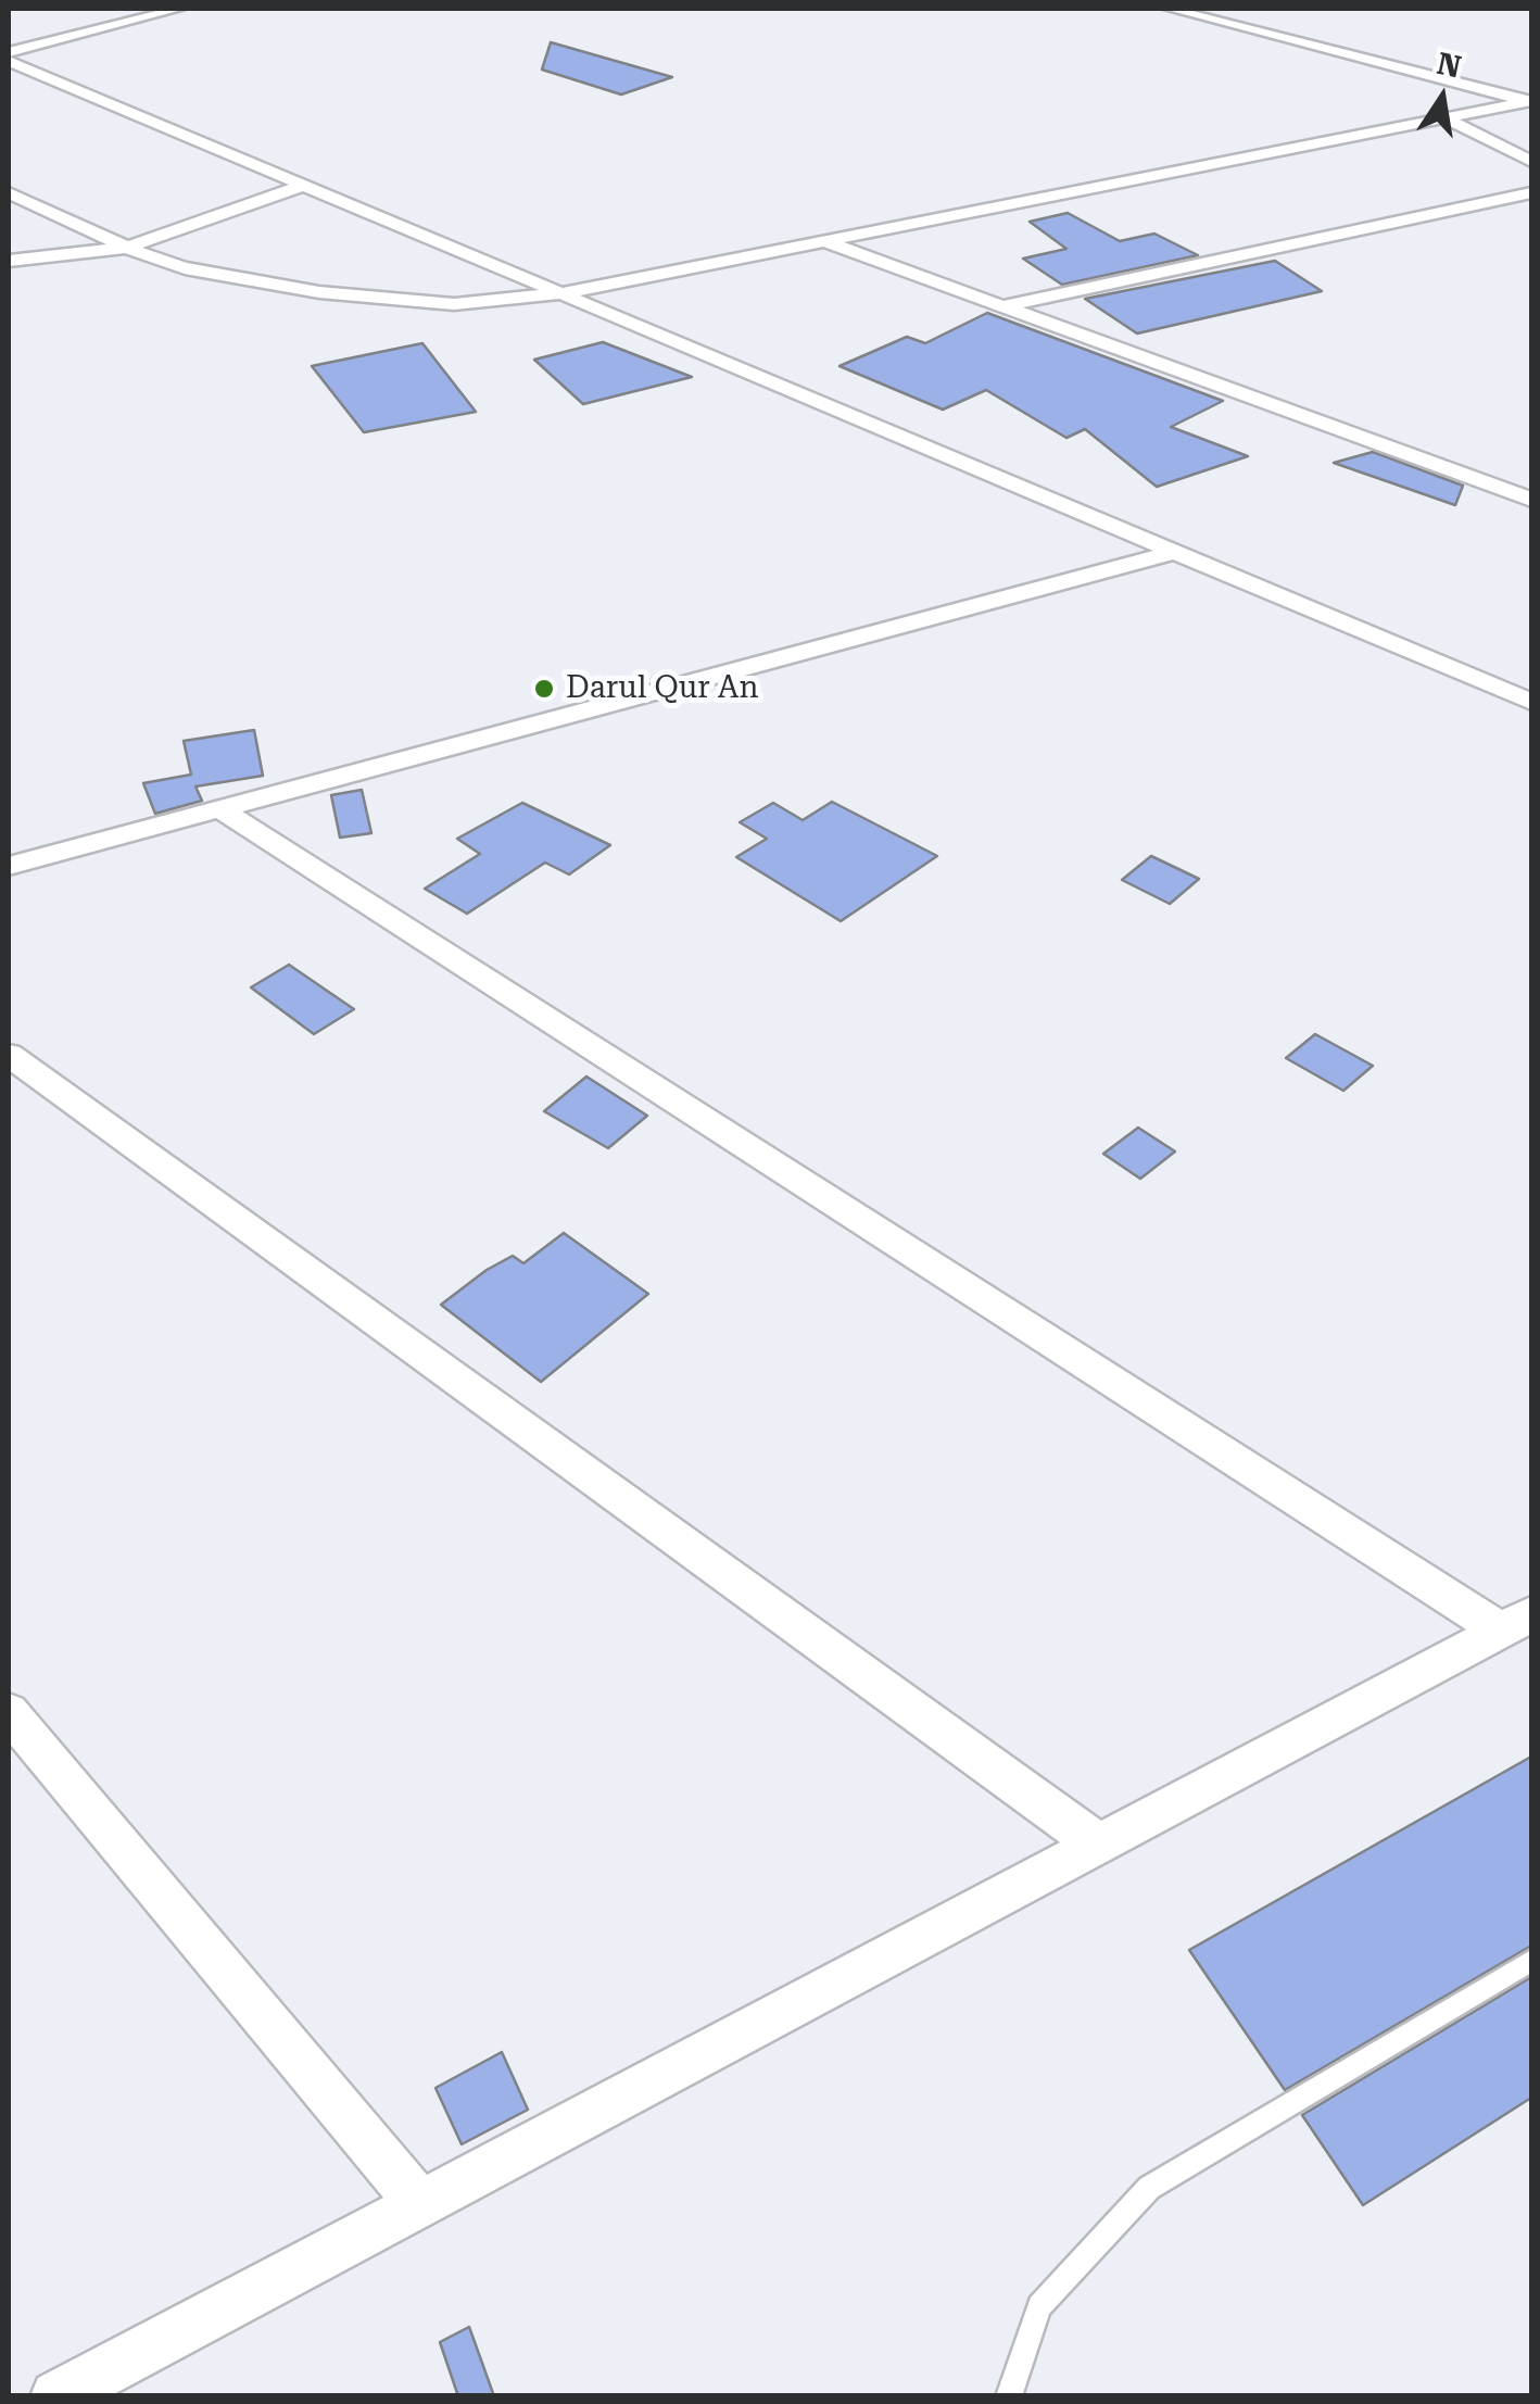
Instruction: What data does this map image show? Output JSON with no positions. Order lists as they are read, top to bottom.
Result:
{
  "places": ["Darul Qur An"],
  "north": "top"
}
